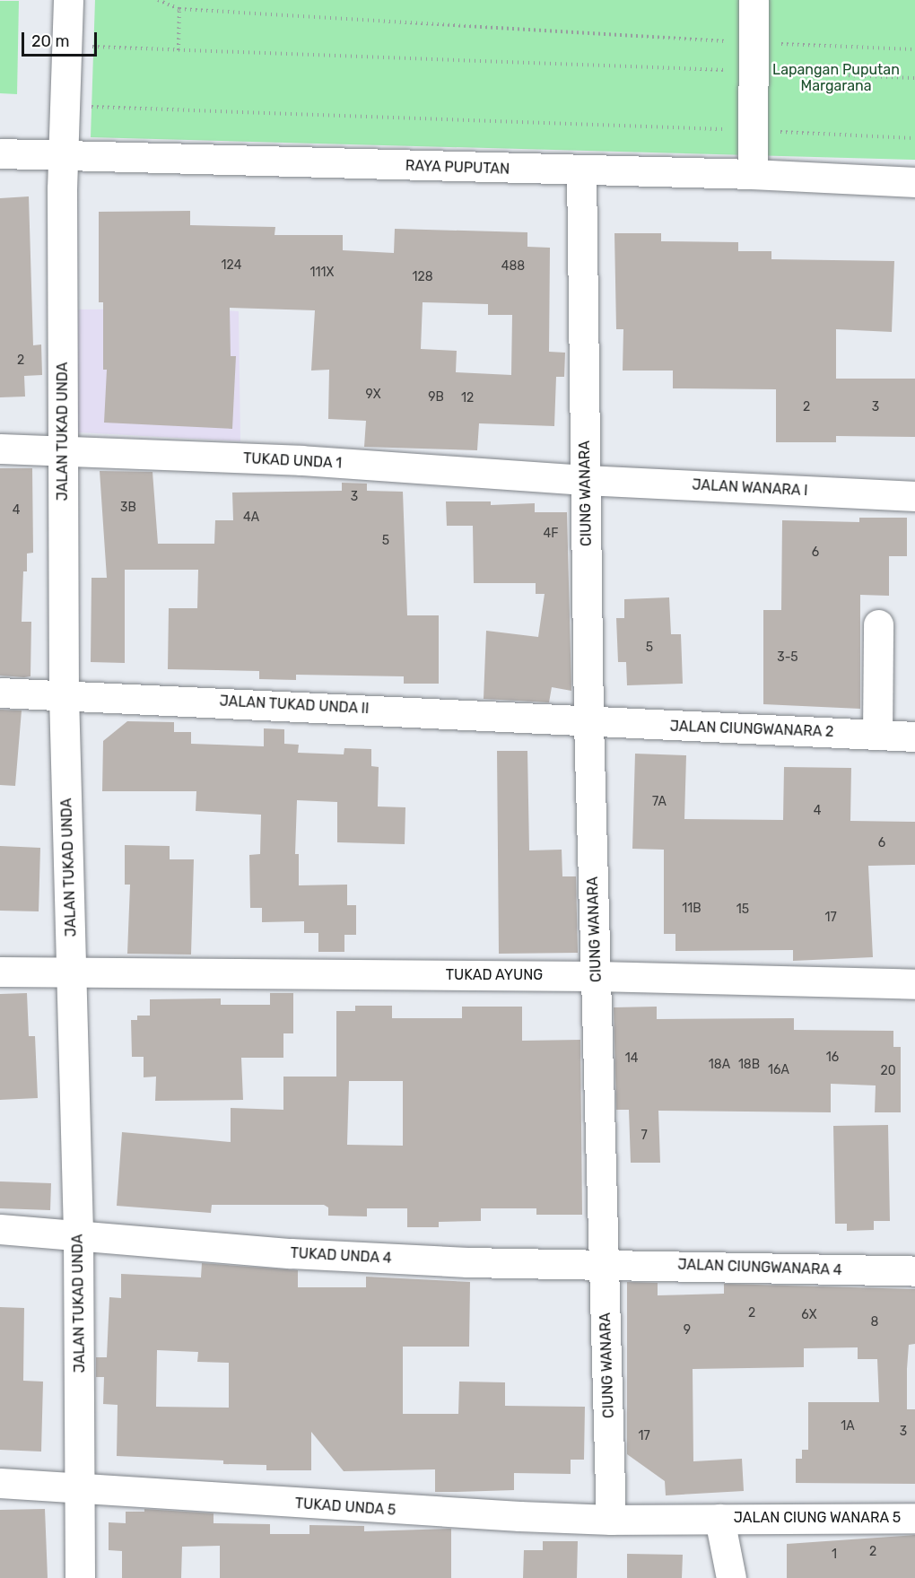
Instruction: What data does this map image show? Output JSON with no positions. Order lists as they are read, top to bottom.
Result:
{
  "streets": {
    "street": [
      "RAYA PUPUTAN",
      "JALAN TUKAD UNDA",
      "TUKAD UNDA 1",
      "JALAN WANARA I",
      "CIUNG WANARA",
      "JALAN TUKAD UNDA II",
      "JALAN CIUNGWANARA 2",
      "TUKAD AYUNG",
      "TUKAD UNDA 4",
      "JALAN CIUNGWANARA 4",
      "TUKAD UNDA 5",
      "JALAN CIUNG WANARA 5"
    ]
  },
  "crossings": [
    ["RAYA PUPUTAN", "JALAN TUKAD UNDA"],
    ["RAYA PUPUTAN", "CIUNG WANARA"],
    ["JALAN TUKAD UNDA", "TUKAD UNDA 1"],
    ["JALAN TUKAD UNDA", "JALAN TUKAD UNDA II"],
    ["JALAN TUKAD UNDA", "TUKAD AYUNG"],
    ["JALAN TUKAD UNDA", "TUKAD UNDA 4"],
    ["JALAN TUKAD UNDA", "TUKAD UNDA 5"],
    ["TUKAD UNDA 1", "JALAN WANARA I"],
    ["TUKAD UNDA 1", "CIUNG WANARA"],
    ["JALAN WANARA I", "CIUNG WANARA"],
    ["CIUNG WANARA", "JALAN TUKAD UNDA II"],
    ["CIUNG WANARA", "JALAN CIUNGWANARA 2"],
    ["CIUNG WANARA", "TUKAD AYUNG"],
    ["CIUNG WANARA", "TUKAD UNDA 4"],
    ["CIUNG WANARA", "JALAN CIUNGWANARA 4"],
    ["CIUNG WANARA", "TUKAD UNDA 5"],
    ["JALAN TUKAD UNDA II", "JALAN CIUNGWANARA 2"],
    ["TUKAD UNDA 4", "JALAN CIUNGWANARA 4"]
  ],
  "parks": ["Lapangan Puputan Margarana"],
  "house_numbers": [
    "124",
    "488",
    "111X",
    "128",
    "2",
    "9X",
    "9B",
    "12",
    "2",
    "3",
    "3",
    "3B",
    "4",
    "4A",
    "4F",
    "5",
    "6",
    "5",
    "3-5",
    "7A",
    "4",
    "6",
    "11B",
    "15",
    "17",
    "16",
    "14",
    "18A",
    "18B",
    "16A",
    "20",
    "7",
    "2",
    "6X",
    "8",
    "9",
    "1A",
    "3",
    "17",
    "2",
    "1"
  ],
  "scale_bar": "20 m"
}
